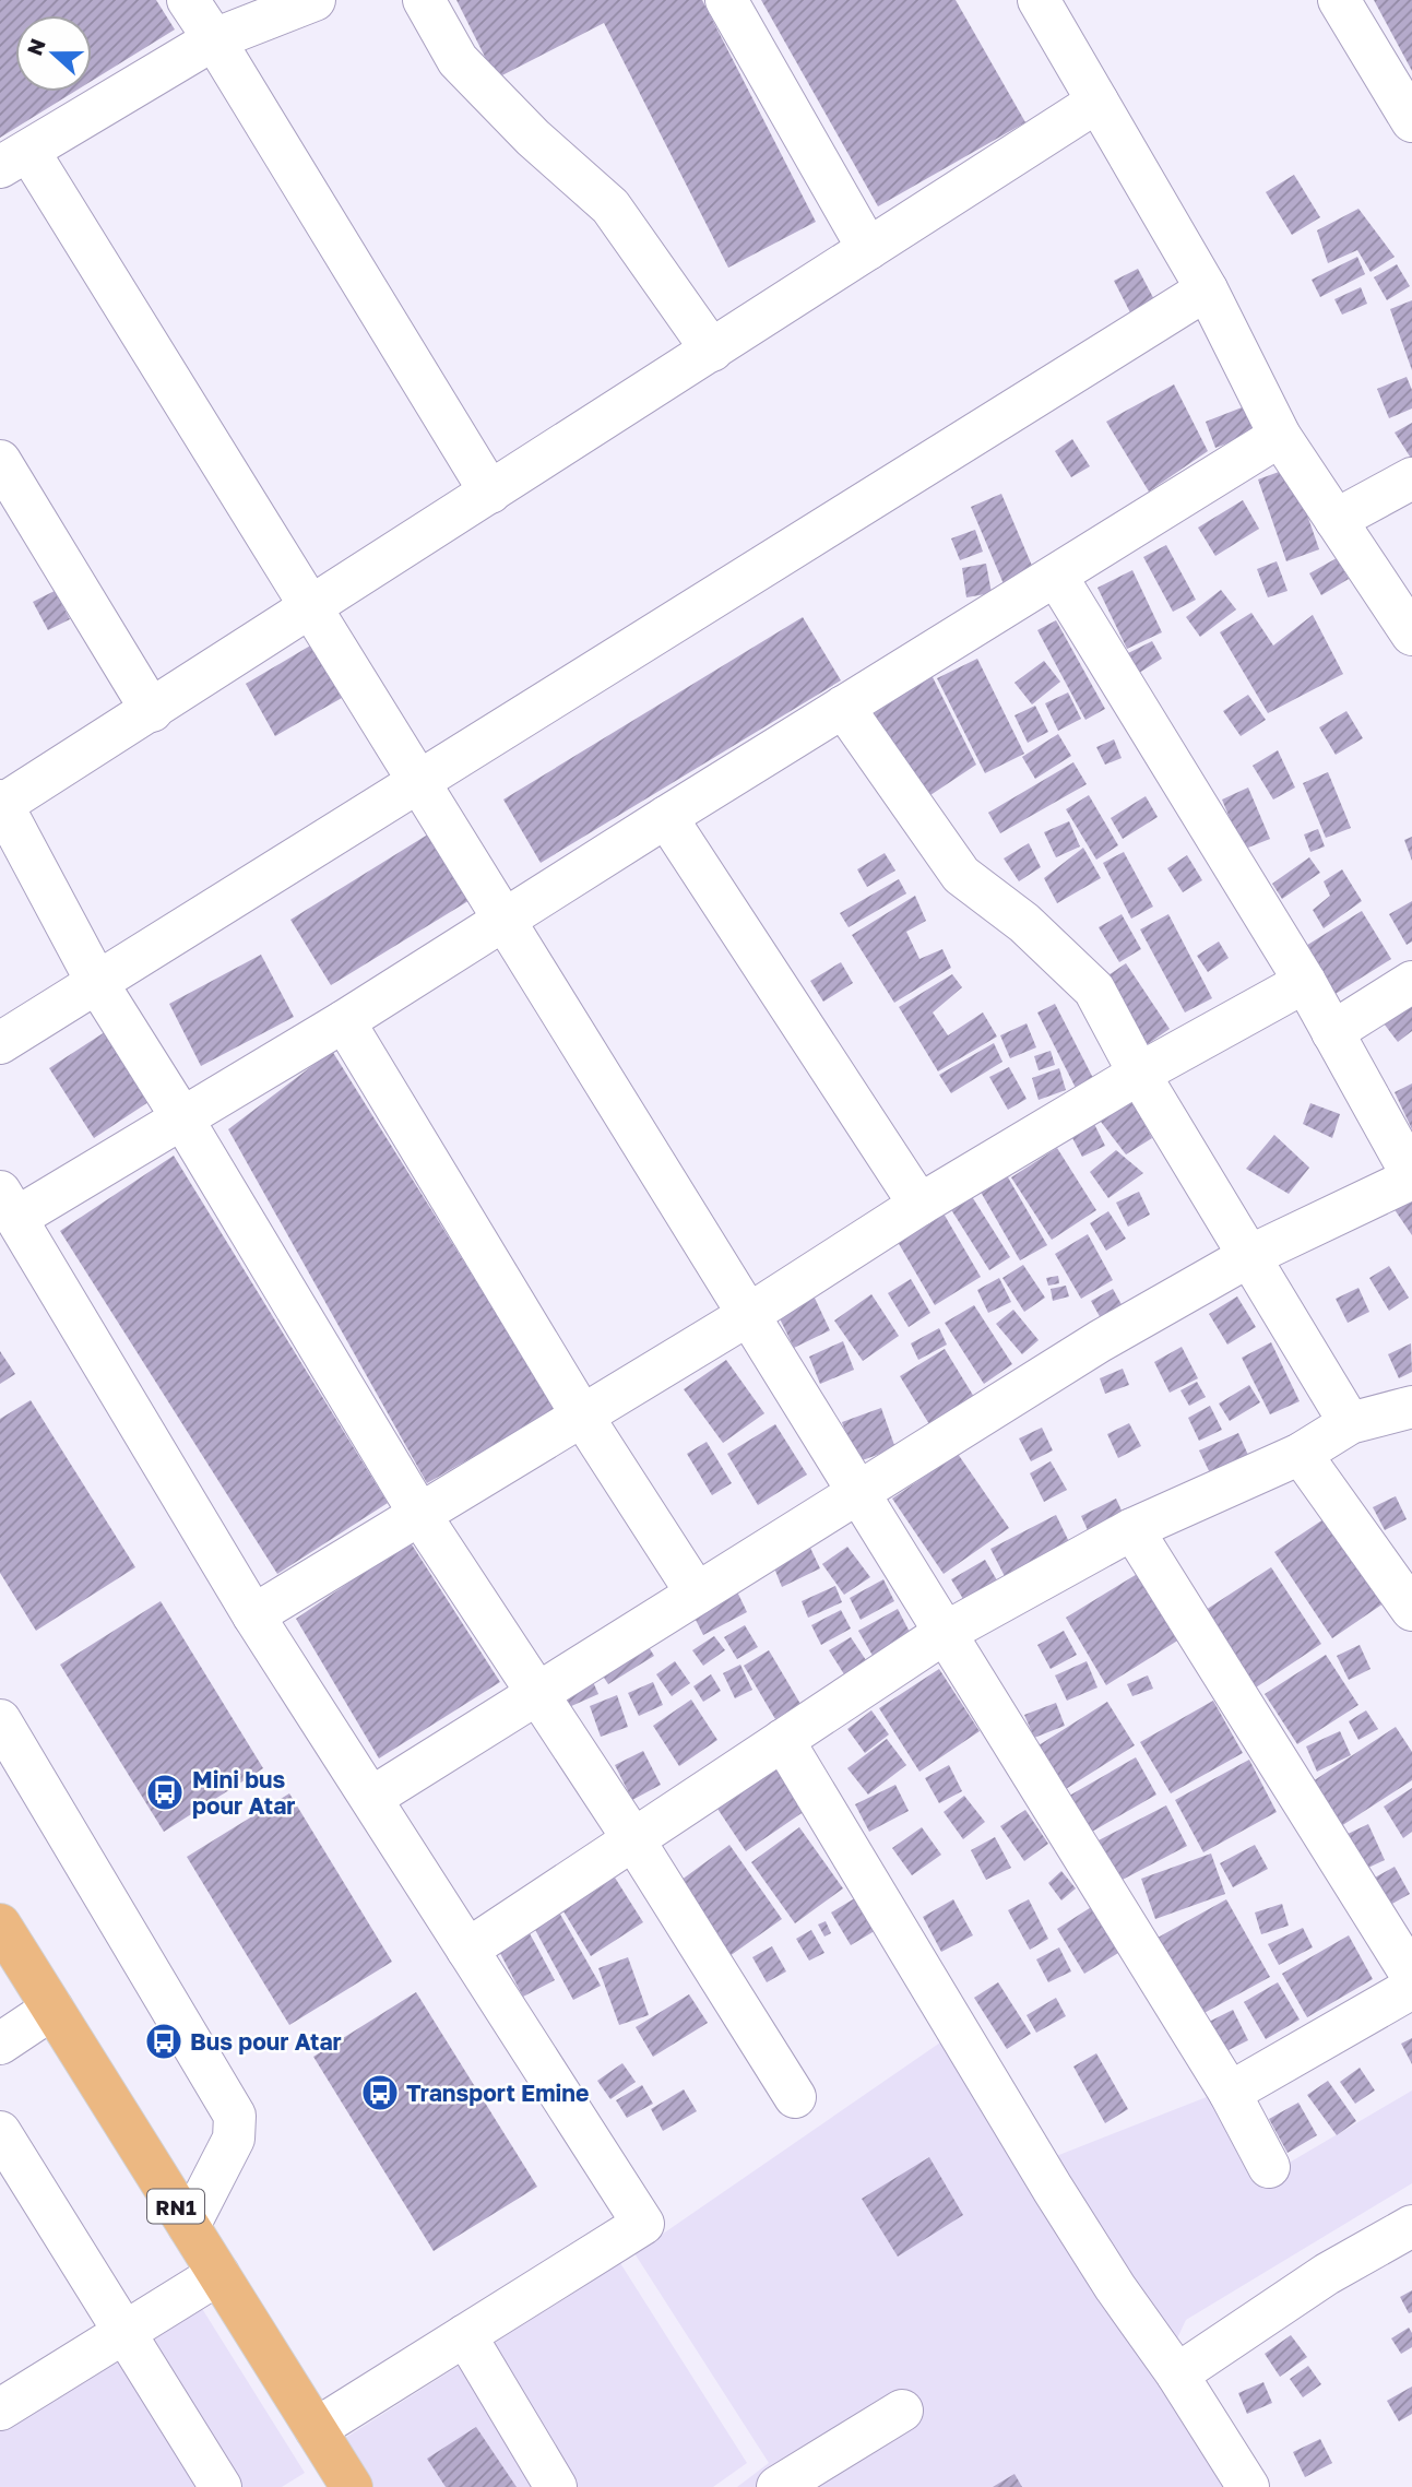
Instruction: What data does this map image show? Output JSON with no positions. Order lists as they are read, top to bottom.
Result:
{
  "streets": {
    "highway": ["RN1"]
  },
  "places": {
    "bus stop": ["Mini bus pour Atar", "Bus pour Atar", "Transport Emine"]
  },
  "north": "left"
}
